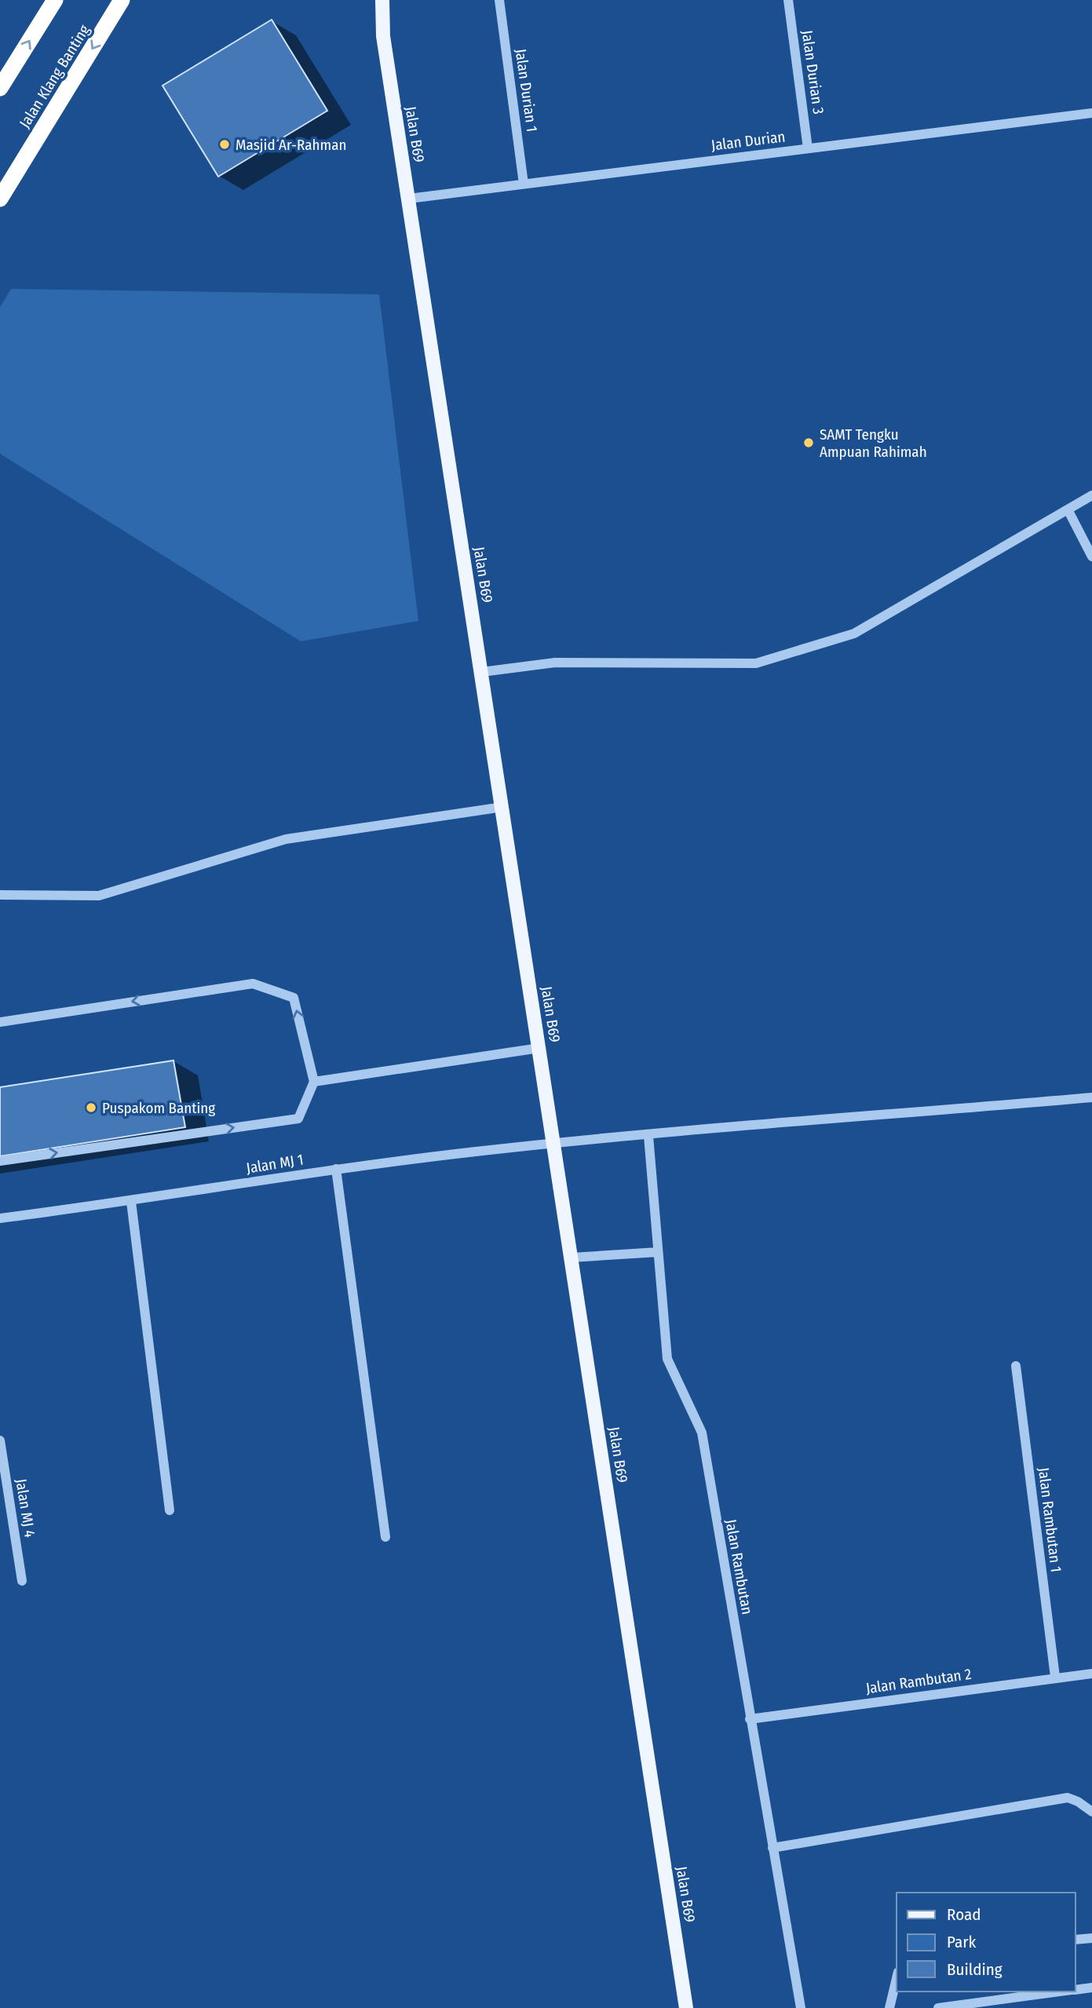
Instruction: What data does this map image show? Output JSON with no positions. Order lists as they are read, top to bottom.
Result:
{
  "streets": {
    "highway": ["Jalan Klang Banting"],
    "main road": ["Jalan B69"],
    "street": [
      "Jalan Durian 3",
      "Jalan Durian 1",
      "Jalan Durian",
      "Jalan MJ 1",
      "Jalan MJ 4",
      "Jalan Rambutan 1",
      "Jalan Rambutan",
      "Jalan Rambutan 2"
    ]
  },
  "crossings": [
    ["Jalan Durian 3", "Jalan Durian"],
    ["Jalan Durian 1", "Jalan Durian"],
    ["Jalan B69", "Jalan Durian"],
    ["Jalan B69", "Jalan MJ 1"],
    ["Jalan MJ 1", "Jalan Rambutan"],
    ["Jalan Rambutan 1", "Jalan Rambutan 2"],
    ["Jalan Rambutan", "Jalan Rambutan 2"]
  ],
  "places": ["Masjid Ar-Rahman", "SAMT Tengku Ampuan Rahimah", "Puspakom Banting"],
  "legend": ["Road", "Park", "Building"]
}
